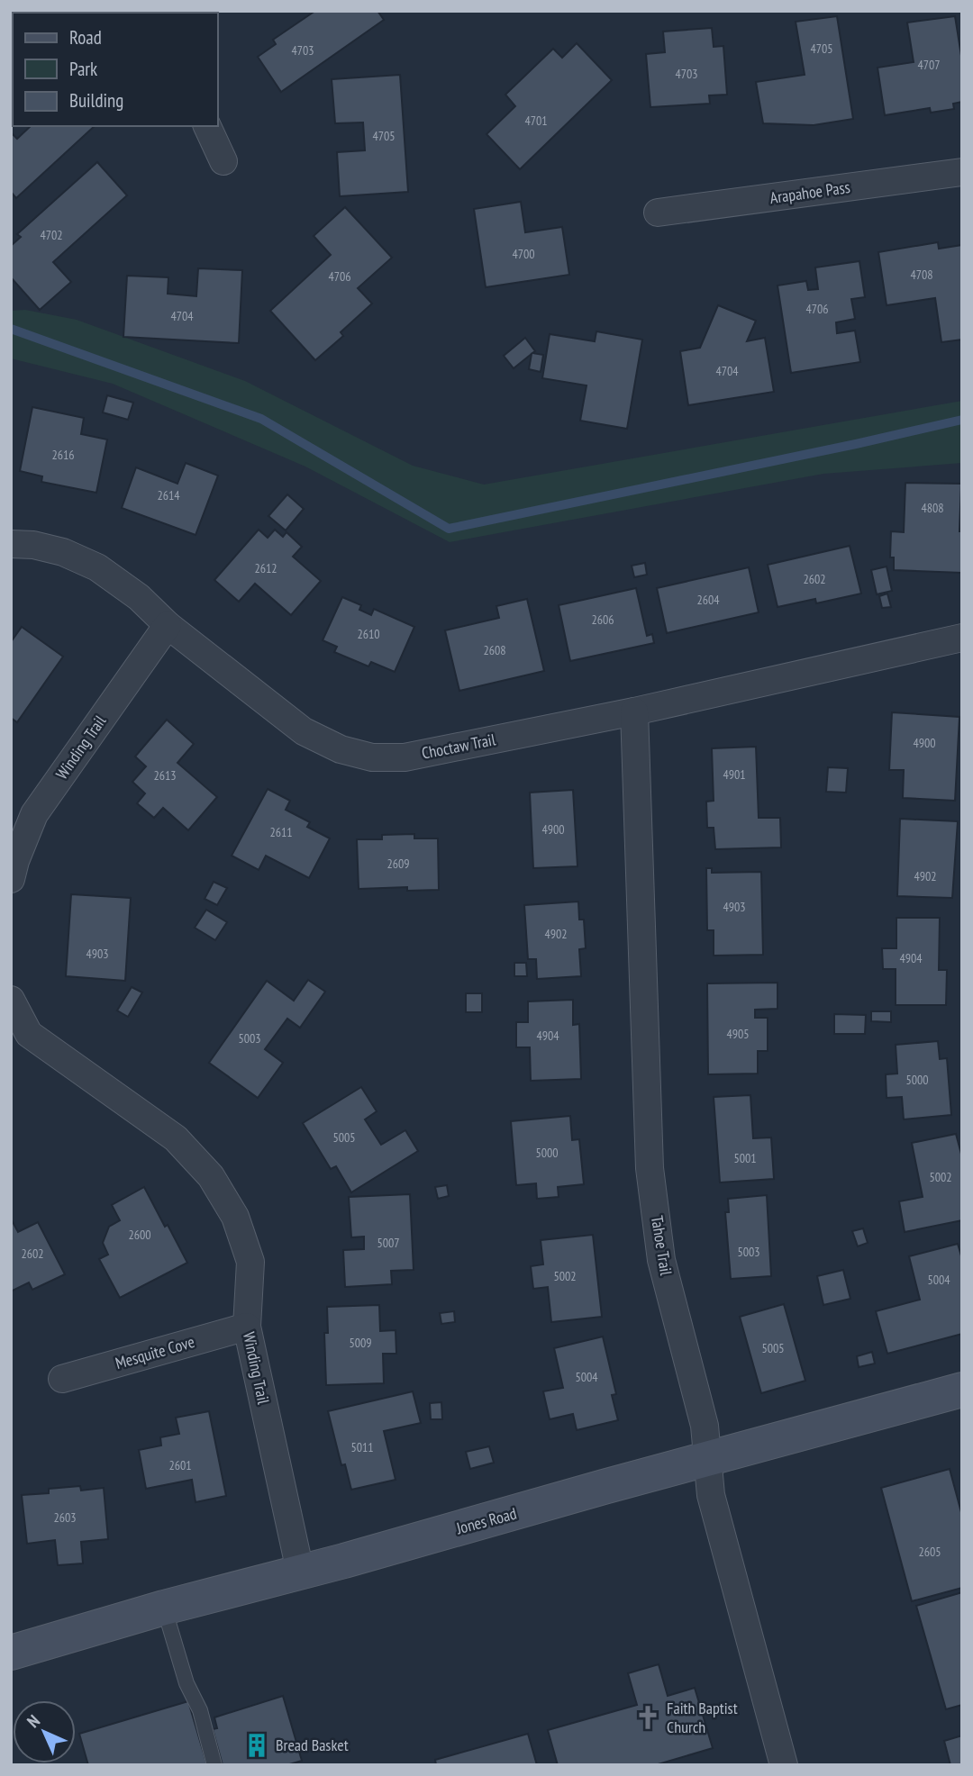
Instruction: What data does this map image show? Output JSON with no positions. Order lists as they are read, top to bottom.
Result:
{
  "streets": {
    "street": [
      "Arapahoe Pass",
      "Choctaw Trail",
      "Winding Trail",
      "Tahoe Trail",
      "Mesquite Cove",
      "Jones Road"
    ]
  },
  "crossings": [
    ["Choctaw Trail", "Winding Trail"],
    ["Choctaw Trail", "Tahoe Trail"],
    ["Winding Trail", "Mesquite Cove"],
    ["Winding Trail", "Jones Road"],
    ["Tahoe Trail", "Jones Road"]
  ],
  "places": {
    "church": ["Faith Baptist Church"],
    "building": ["Bread Basket"]
  },
  "house_numbers": [
    "4705",
    "4703",
    "4707",
    "4703",
    "4701",
    "4705",
    "4702",
    "4700",
    "4708",
    "4706",
    "4706",
    "4704",
    "4704",
    "2616",
    "2614",
    "4808",
    "2612",
    "2602",
    "2604",
    "2606",
    "2610",
    "2608",
    "4900",
    "4901",
    "2613",
    "4900",
    "2611",
    "2609",
    "4902",
    "4903",
    "4902",
    "4903",
    "4904",
    "4905",
    "4904",
    "5003",
    "5000",
    "5005",
    "5000",
    "5001",
    "5002",
    "2600",
    "5007",
    "5003",
    "2602",
    "5002",
    "5004",
    "5009",
    "5005",
    "5004",
    "5011",
    "2601",
    "2603",
    "2605"
  ],
  "legend": ["Road", "Park", "Building"],
  "north": "top left"
}
